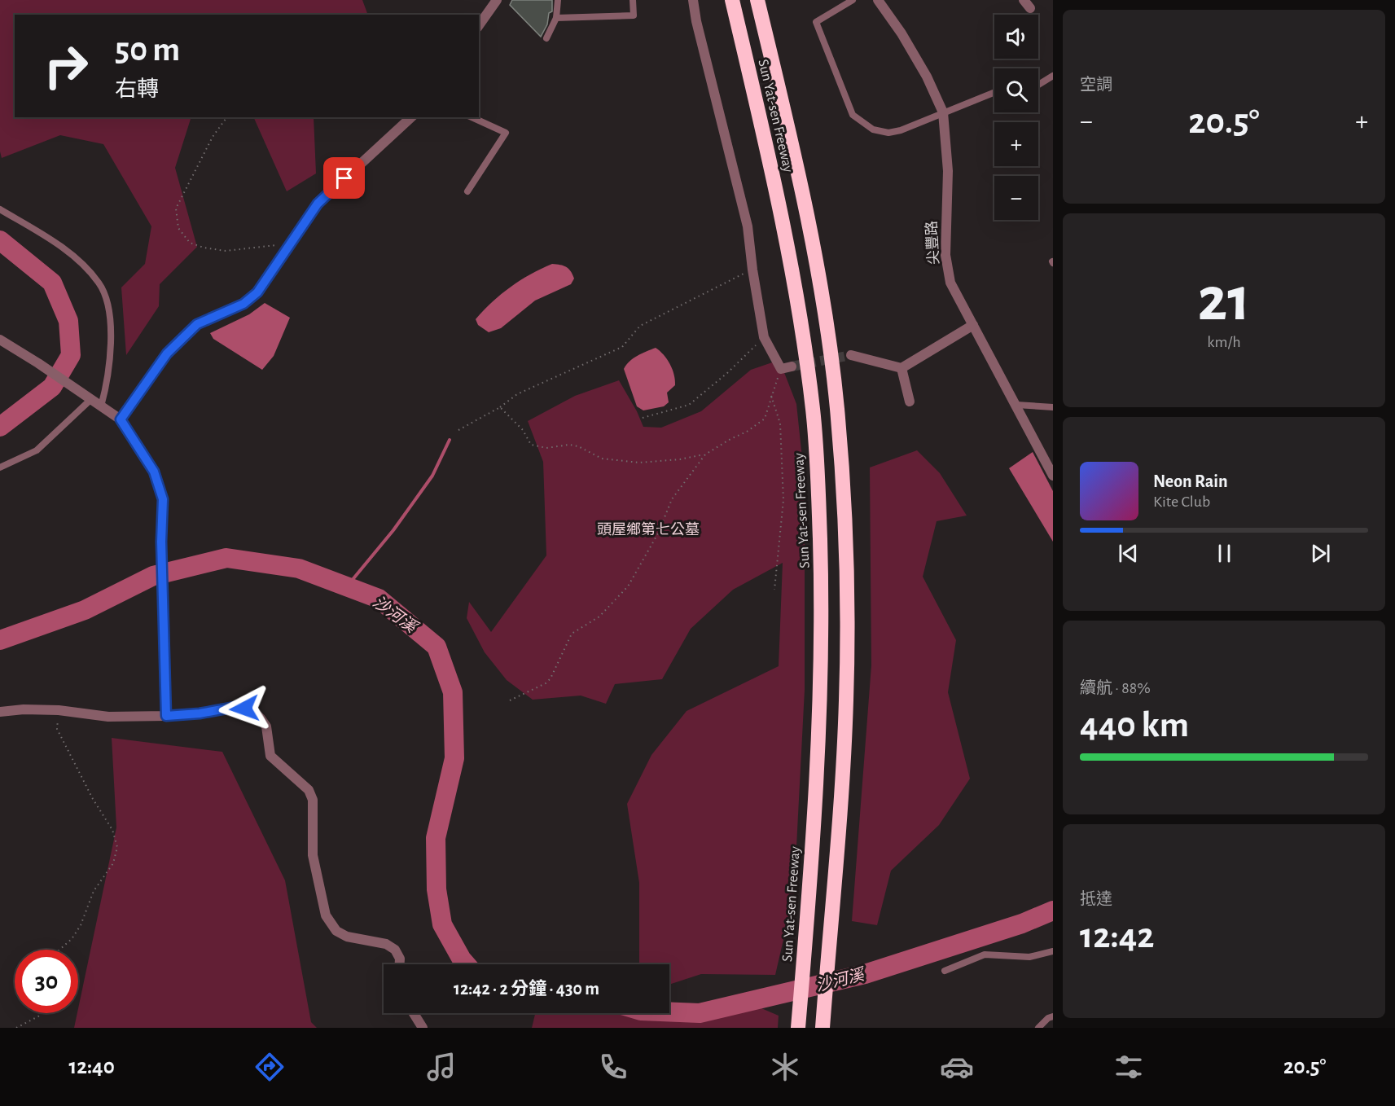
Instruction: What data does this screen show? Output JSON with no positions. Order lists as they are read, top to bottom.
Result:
{
  "streets": {
    "highway": ["Sun Yat-sen Freeway"],
    "street": ["尖豐路"]
  },
  "water": ["沙河溪"],
  "parks": ["頭屋鄉第七公墓"],
  "page": {
    "tile": [
      "空調",
      ["21", "km/h"],
      ["續航 · 88%", "440 km"],
      ["抵達", "12:42"]
    ],
    "map_buttons": ["+", "−"],
    "turn": ["50 m", "右轉"],
    "heat": ["−", "20.5°", "+"],
    "song": ["Neon Rain", "Kite Club"],
    "limit": "30",
    "trip": "12:42 · 2 分鐘 · 430 m",
    "tabs": ["12:40", "20.5°"]
  }
}
